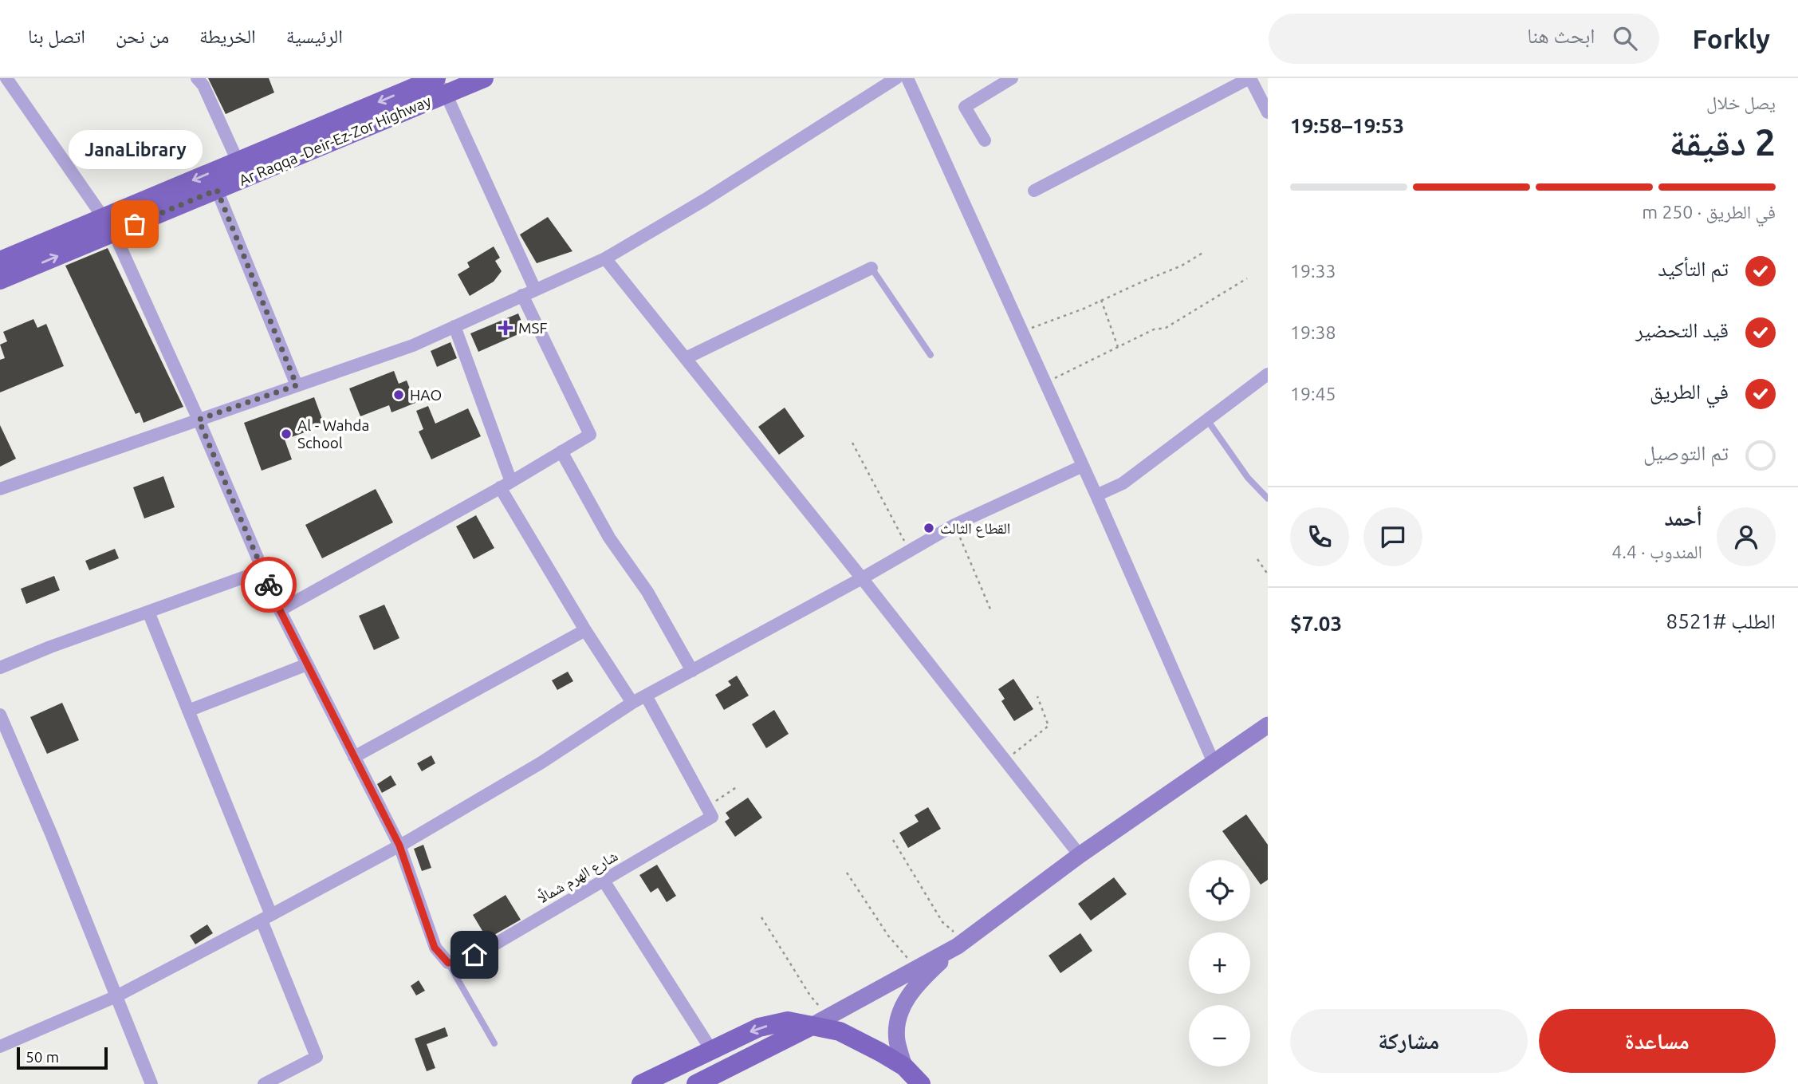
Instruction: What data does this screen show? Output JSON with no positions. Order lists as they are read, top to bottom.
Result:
{
  "streets": {
    "main road": ["Ar Raqqa -Deir-Ez-Zor Highway"],
    "street": ["شارع الهرم شمالًا"]
  },
  "places": {
    "other": [
      "JanaLibrary",
      "HAO",
      "Al - Wahda School",
      "القطاع الثالث"
    ],
    "health": ["MSF"]
  },
  "scale_bar": "50 m",
  "page": {
    "header": "Forkly",
    "search": "ابحث هنا",
    "nav": [
      "الرئيسية",
      "الخريطة",
      "من نحن",
      "اتصل بنا"
    ],
    "heading": ["2 دقيقة", "يصل خلال", "19:53–19:58"],
    "panel": [
      "أحمد",
      "المندوب · 4.4",
      "الطلب #8521",
      "$7.03"
    ],
    "bubble": "JanaLibrary",
    "bar": "في الطريق · 250 m",
    "list": [
      ["تم التأكيد", "19:33"],
      ["قيد التحضير", "19:38"],
      ["في الطريق", "19:45"],
      "تم التوصيل"
    ],
    "map_buttons": ["+", "−"],
    "buttons": ["مساعدة", "مشاركة"],
    "scale": "50 m"
  }
}
